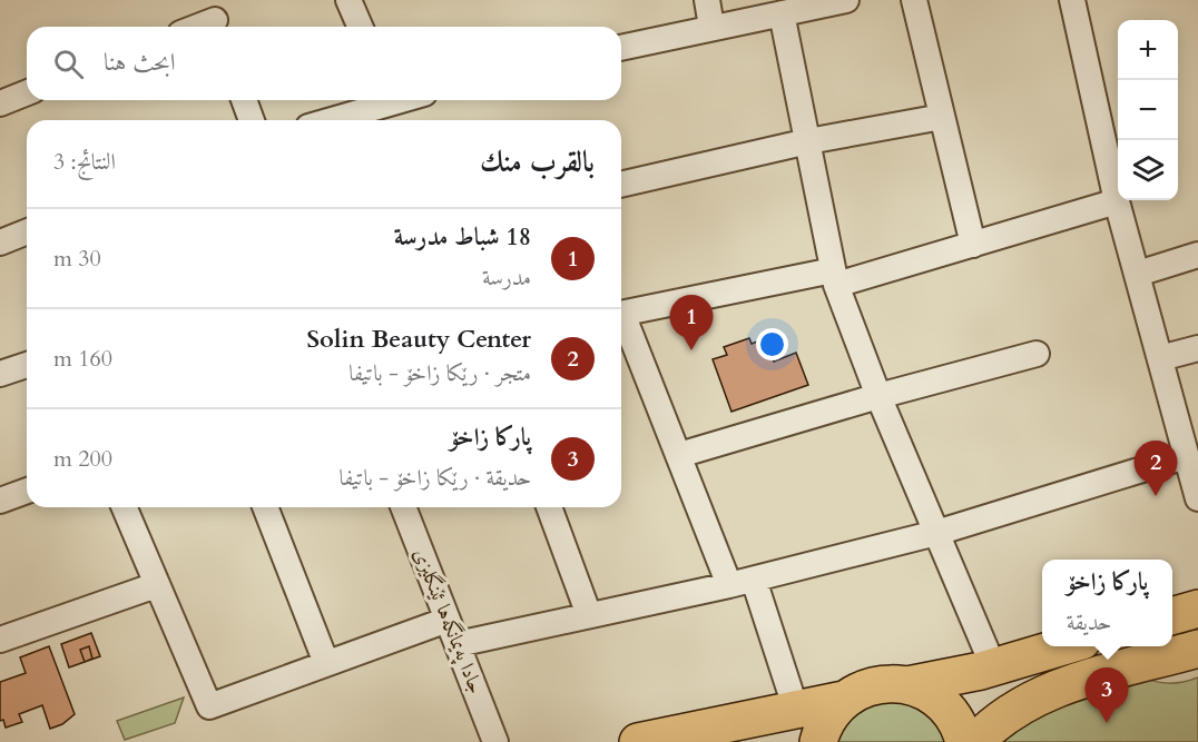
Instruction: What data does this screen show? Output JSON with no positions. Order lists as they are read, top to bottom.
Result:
{
  "streets": {
    "street": ["جادا په‌يمانگه‌ها ئێنگليزى"]
  },
  "page": {
    "map_buttons": ["+", "−"],
    "search": "ابحث هنا",
    "heading": ["بالقرب منك", "النتائج: 3"],
    "list": [
      {
        "mark": "1",
        "name": "18 شباط مدرسة",
        "note": "مدرسة",
        "value": "30 m"
      },
      {
        "mark": "2",
        "name": "Solin Beauty Center",
        "note": "متجر · رێکا زاخۆ - باتیفا",
        "value": "160 m"
      },
      {
        "mark": "3",
        "name": "پارکا زاخۆ",
        "note": "حديقة · رێکا زاخۆ - باتیفا",
        "value": "200 m"
      }
    ],
    "pins": ["1", "2", "3"],
    "popup": ["پارکا زاخۆ", "حديقة"]
  }
}
